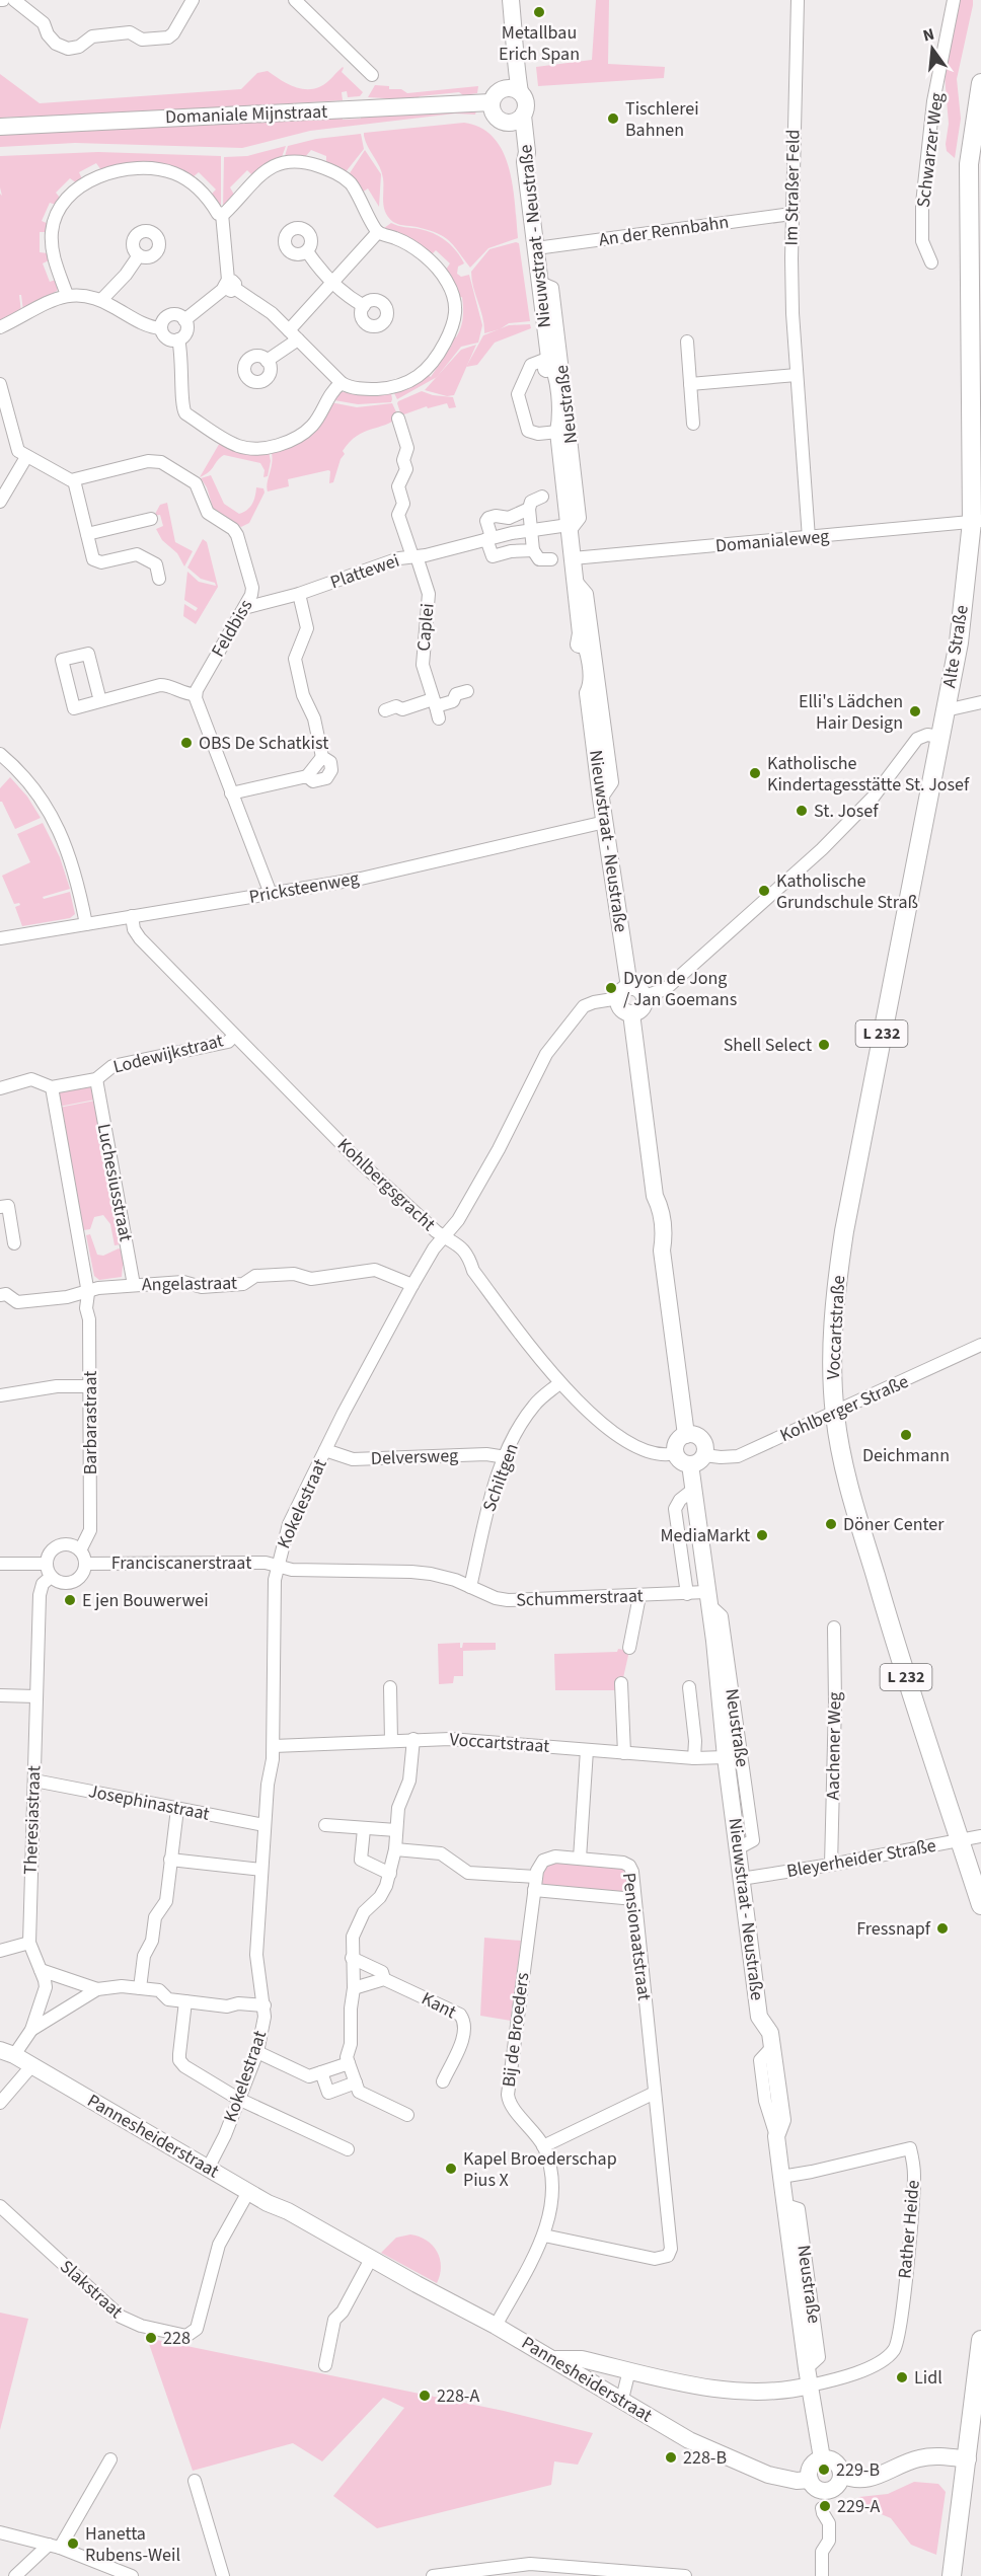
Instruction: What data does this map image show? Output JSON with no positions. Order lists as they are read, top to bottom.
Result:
{
  "streets": {
    "main road": ["Alte Straße", "L 232", "Voccartstraße"],
    "street": [
      "Domaniale Mijnstraat",
      "Schwarzer Weg",
      "Im Straßer Feld",
      "An der Rennbahn",
      "Nieuwstraat - Neustraße",
      "Neustraße",
      "Domanialeweg",
      "Plattewei",
      "Caplei",
      "Feldbiss",
      "Pricksteenweg",
      "Lodewijkstraat",
      "Luchesiusstraat",
      "Kohlbergsgracht",
      "Angelastraat",
      "Kohlberger Straße",
      "Barbarastraat",
      "Delversweg",
      "Schiltgen",
      "Kokelestraat",
      "Franciscanerstraat",
      "Schummerstraat",
      "Voccartstraat",
      "Aachener Weg",
      "Josephinastraat",
      "Theresiastraat",
      "Bleyerheider Straße",
      "Pensionaatstraat",
      "Kant",
      "Bij de Broeders",
      "Pannesheiderstraat",
      "Rather Heide",
      "Slakstraat"
    ]
  },
  "crossings": [
    ["Domaniale Mijnstraat", "Nieuwstraat - Neustraße"],
    ["Im Straßer Feld", "An der Rennbahn"],
    ["Im Straßer Feld", "Domanialeweg"],
    ["An der Rennbahn", "Nieuwstraat - Neustraße"],
    ["Nieuwstraat - Neustraße", "Neustraße"],
    ["Nieuwstraat - Neustraße", "Pricksteenweg"],
    ["Nieuwstraat - Neustraße", "Kohlbergsgracht"],
    ["Nieuwstraat - Neustraße", "Kohlberger Straße"],
    ["Nieuwstraat - Neustraße", "Kokelestraat"],
    ["Nieuwstraat - Neustraße", "Schummerstraat"],
    ["Nieuwstraat - Neustraße", "Voccartstraat"],
    ["Nieuwstraat - Neustraße", "Bleyerheider Straße"],
    ["Nieuwstraat - Neustraße", "Pannesheiderstraat"],
    ["Nieuwstraat - Neustraße", "Rather Heide"],
    ["Neustraße", "Plattewei"],
    ["Neustraße", "Schummerstraat"],
    ["Domanialeweg", "Alte Straße"],
    ["Plattewei", "Caplei"],
    ["Plattewei", "Feldbiss"],
    ["Alte Straße", "Voccartstraße"],
    ["Pricksteenweg", "Kohlbergsgracht"],
    ["Lodewijkstraat", "Luchesiusstraat"],
    ["Lodewijkstraat", "Kohlbergsgracht"],
    ["Luchesiusstraat", "Angelastraat"],
    ["Kohlbergsgracht", "Kohlberger Straße"],
    ["Kohlbergsgracht", "Schiltgen"],
    ["Kohlbergsgracht", "Kokelestraat"],
    ["Angelastraat", "Barbarastraat"],
    ["Angelastraat", "Kokelestraat"],
    ["Voccartstraße", "Kohlberger Straße"],
    ["Voccartstraße", "Bleyerheider Straße"],
    ["Barbarastraat", "Franciscanerstraat"],
    ["Barbarastraat", "Theresiastraat"],
    ["Delversweg", "Schiltgen"],
    ["Delversweg", "Kokelestraat"],
    ["Schiltgen", "Schummerstraat"],
    ["Kokelestraat", "Franciscanerstraat"],
    ["Kokelestraat", "Schummerstraat"],
    ["Kokelestraat", "Voccartstraat"],
    ["Kokelestraat", "Josephinastraat"],
    ["Kokelestraat", "Pannesheiderstraat"],
    ["Franciscanerstraat", "Schummerstraat"],
    ["Franciscanerstraat", "Theresiastraat"],
    ["Aachener Weg", "Bleyerheider Straße"],
    ["Josephinastraat", "Theresiastraat"],
    ["Theresiastraat", "Pannesheiderstraat"],
    ["Pensionaatstraat", "Bij de Broeders"],
    ["Bij de Broeders", "Pannesheiderstraat"],
    ["Pannesheiderstraat", "Slakstraat"]
  ],
  "places": [
    "Metallbau Erich Span",
    "Tischlerei Bahnen",
    "Elli's Lädchen Hair Design",
    "OBS De Schatkist",
    "Katholische Kindertagesstätte St. Josef",
    "St. Josef",
    "Katholische Grundschule Straß",
    "Dyon de Jong / Jan Goemans",
    "Shell Select",
    "Deichmann",
    "Döner Center",
    "MediaMarkt",
    "E jen Bouwerwei",
    "Fressnapf",
    "Kapel Broederschap Pius X",
    "228",
    "Lidl",
    "228-A",
    "228-B",
    "229-B",
    "229-A",
    "Hanetta Rubens-Weil"
  ],
  "north": "top"
}
